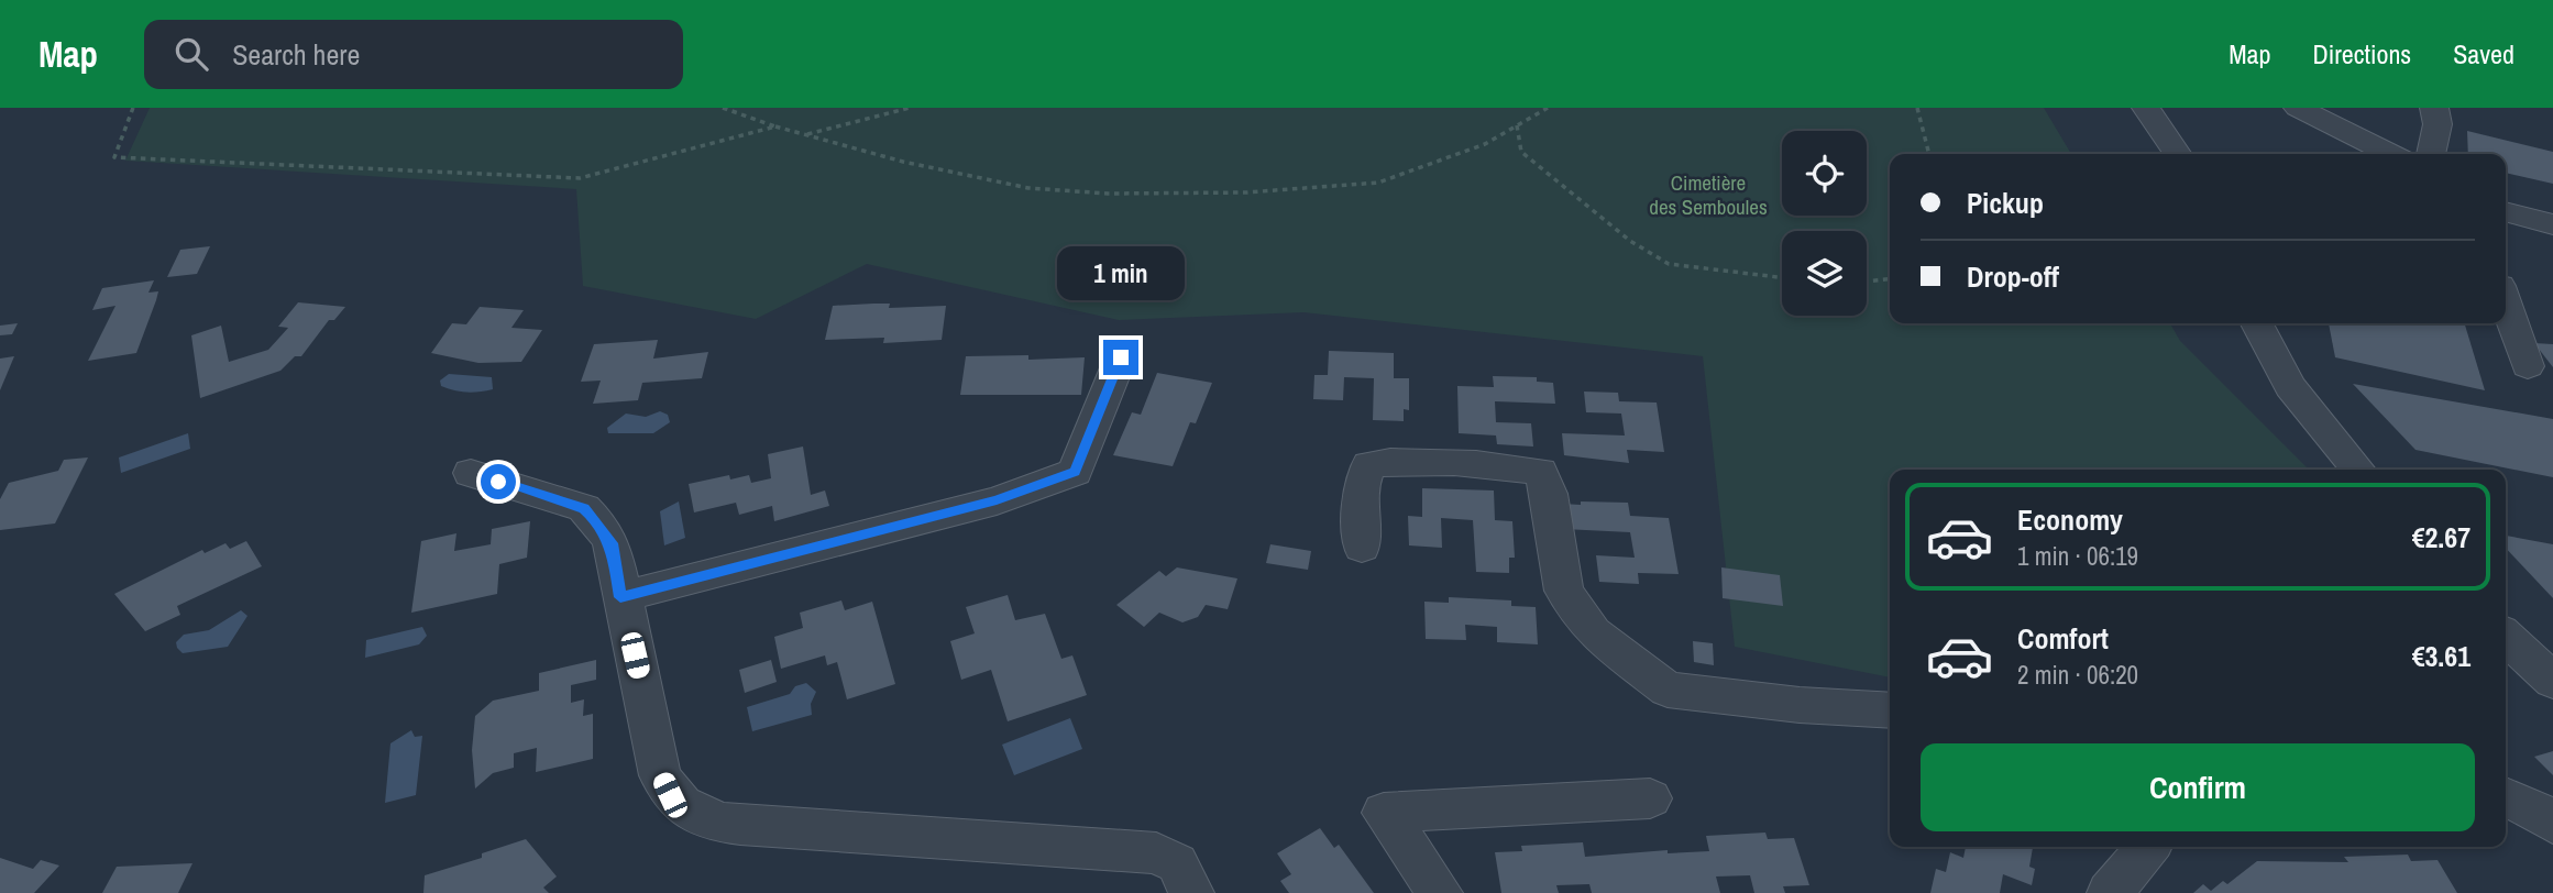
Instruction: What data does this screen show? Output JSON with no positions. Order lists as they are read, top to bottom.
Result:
{
  "parks": ["Cimetière des Semboules"],
  "page": {
    "header": "Map",
    "search": "Search here",
    "nav": ["Map", "Directions", "Saved"],
    "banner": ["Pickup", "Drop-off"],
    "bubble": "1 min",
    "list": [
      {
        "name": "Economy",
        "note": "1 min · 06:19",
        "value": "€2.67"
      },
      {
        "name": "Comfort",
        "note": "2 min · 06:20",
        "value": "€3.61"
      }
    ],
    "buttons": "Confirm"
  }
}
